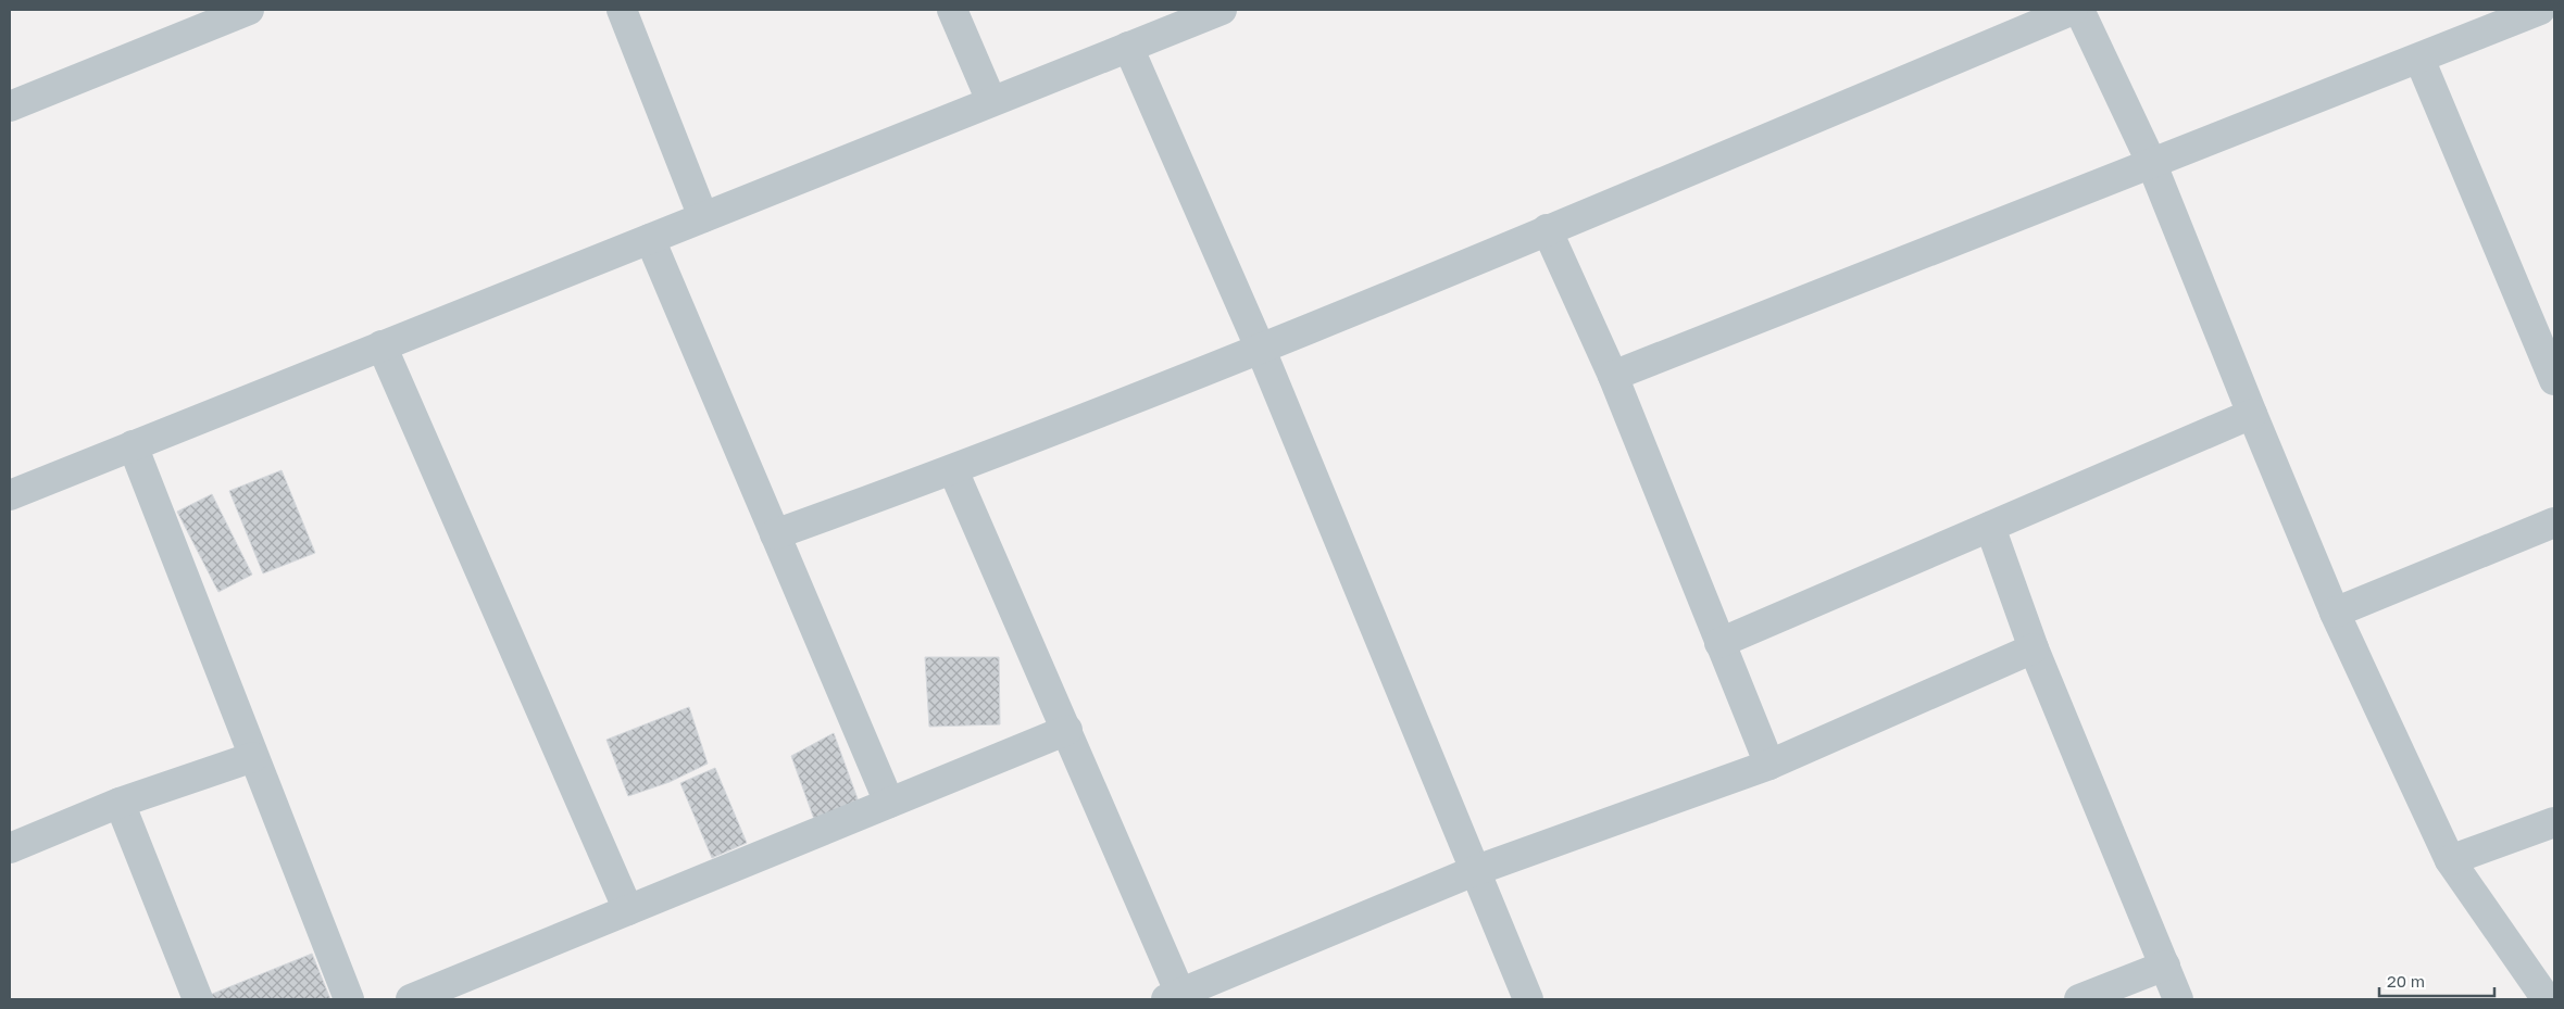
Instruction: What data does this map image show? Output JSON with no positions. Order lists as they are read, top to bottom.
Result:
{
  "scale_bar": "20 m"
}
